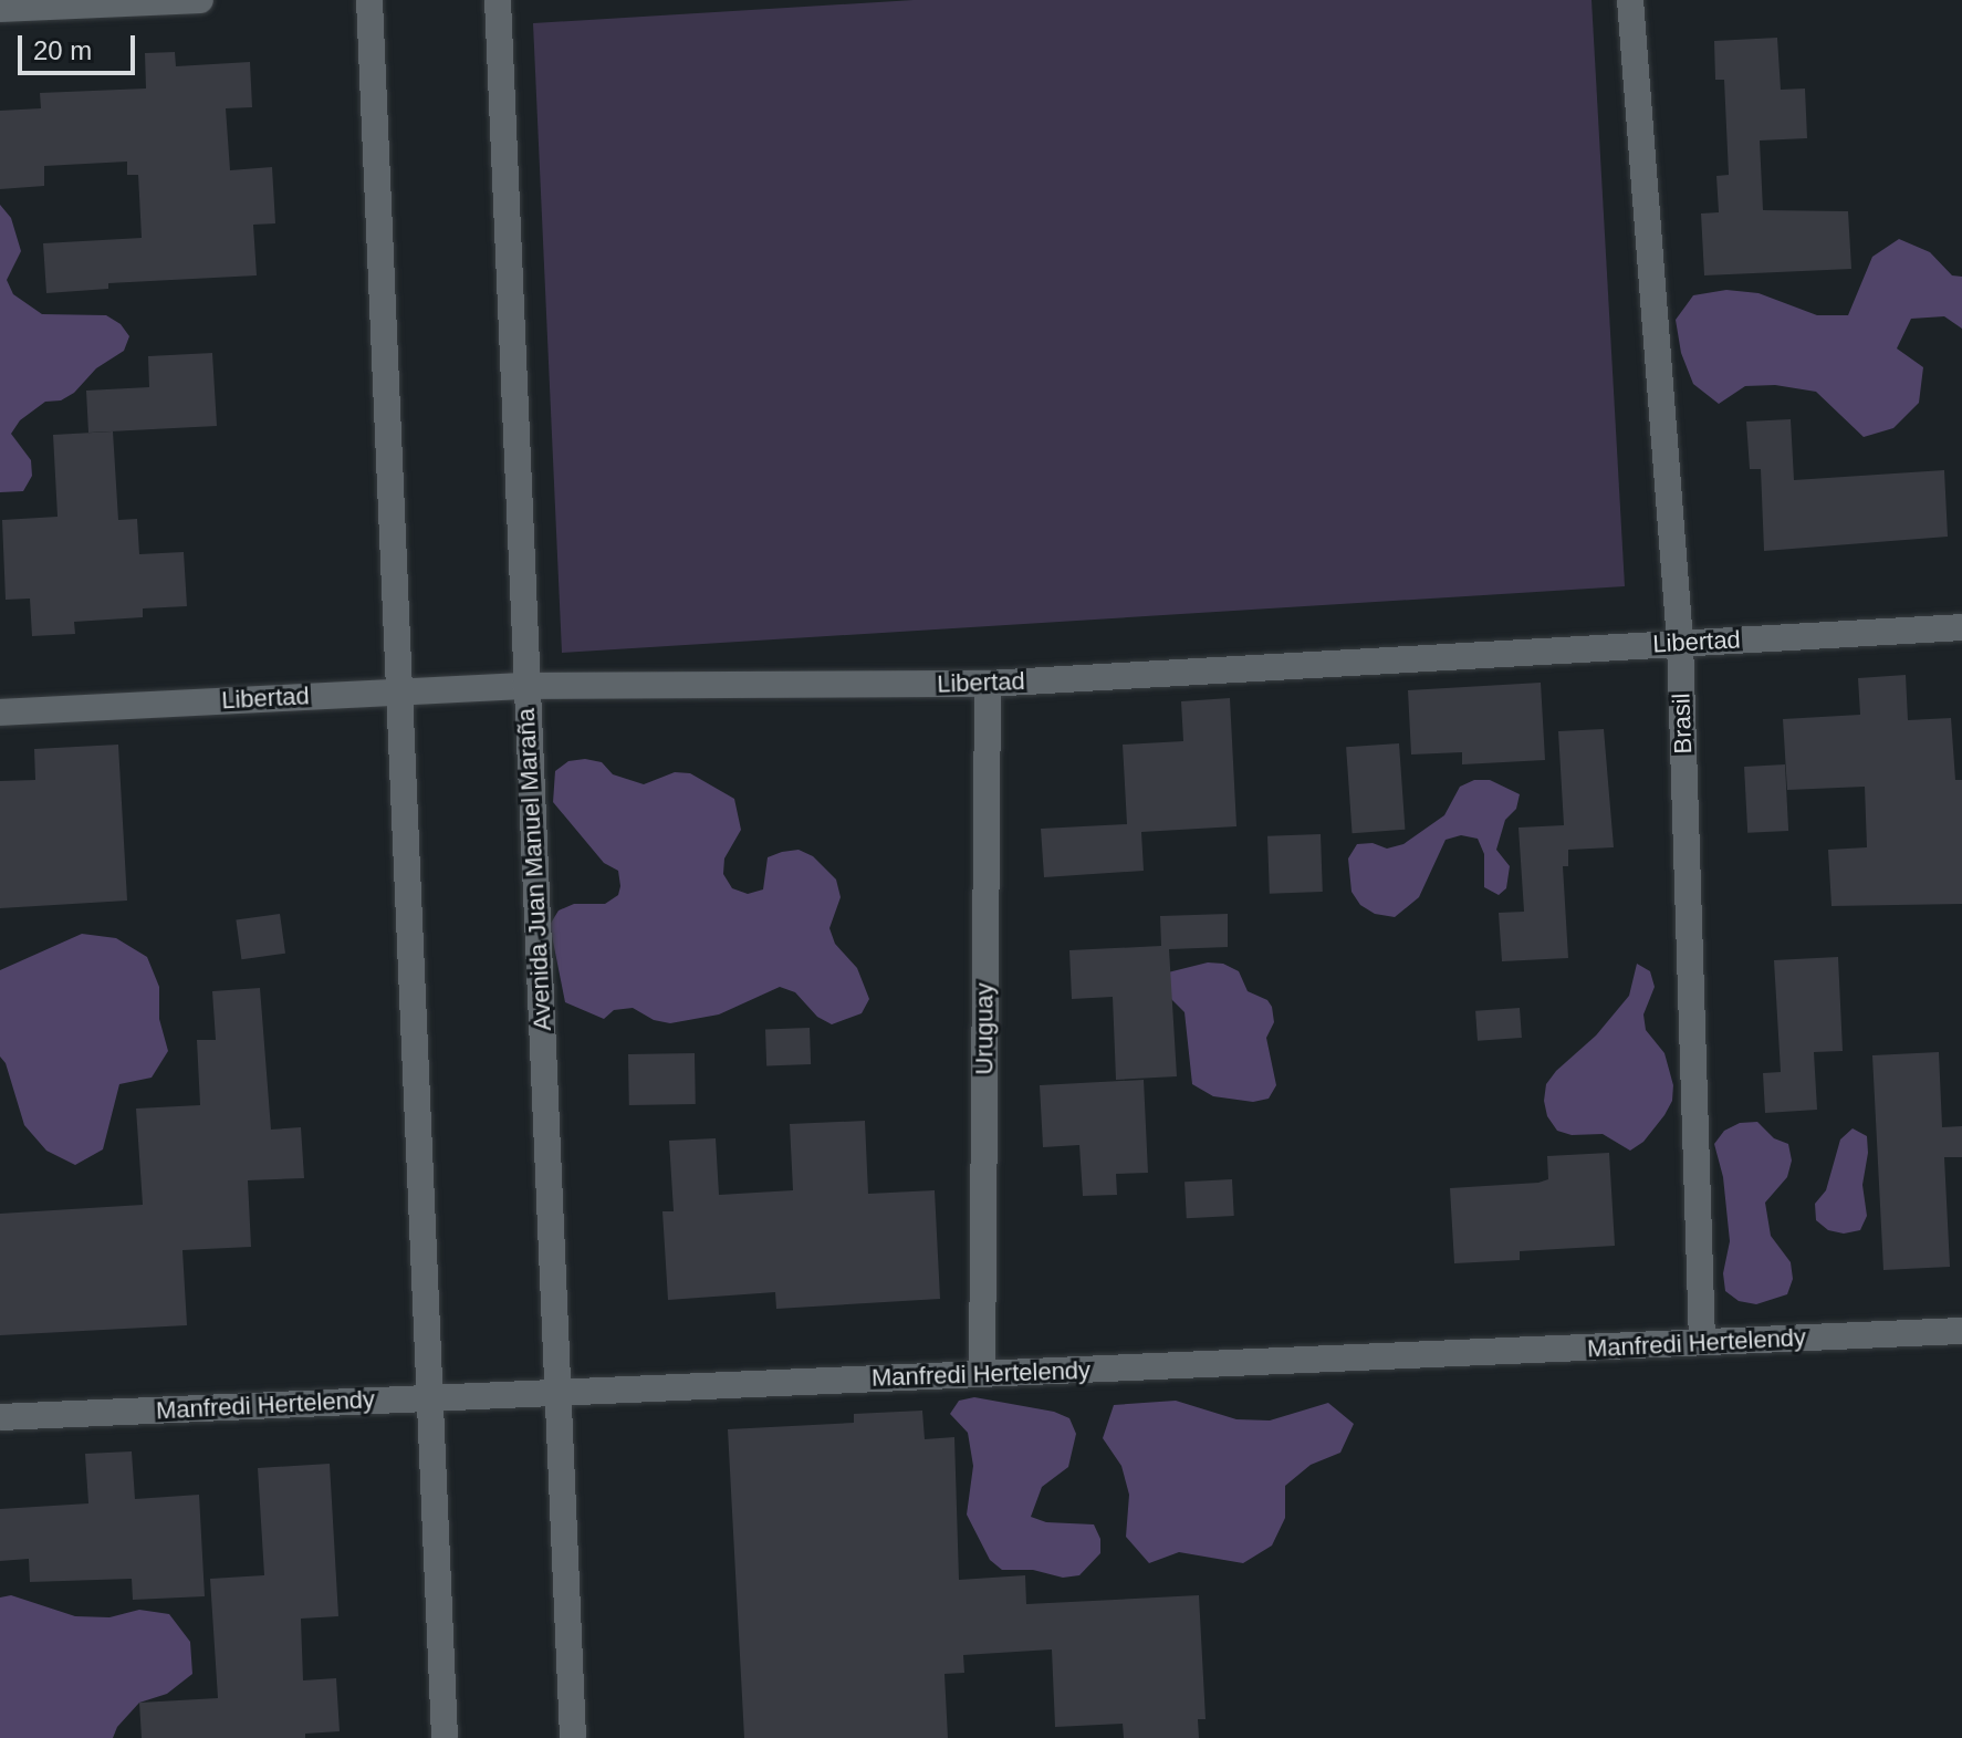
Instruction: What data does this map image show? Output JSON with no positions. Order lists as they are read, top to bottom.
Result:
{
  "streets": {
    "street": [
      "Libertad",
      "Brasil",
      "Avenida Juan Manuel Maraña",
      "Uruguay",
      "Manfredi Hertelendy"
    ]
  },
  "crossings": [
    ["Libertad", "Brasil"],
    ["Libertad", "Avenida Juan Manuel Maraña"],
    ["Libertad", "Uruguay"],
    ["Brasil", "Manfredi Hertelendy"],
    ["Avenida Juan Manuel Maraña", "Manfredi Hertelendy"],
    ["Uruguay", "Manfredi Hertelendy"]
  ],
  "scale_bar": "20 m"
}
